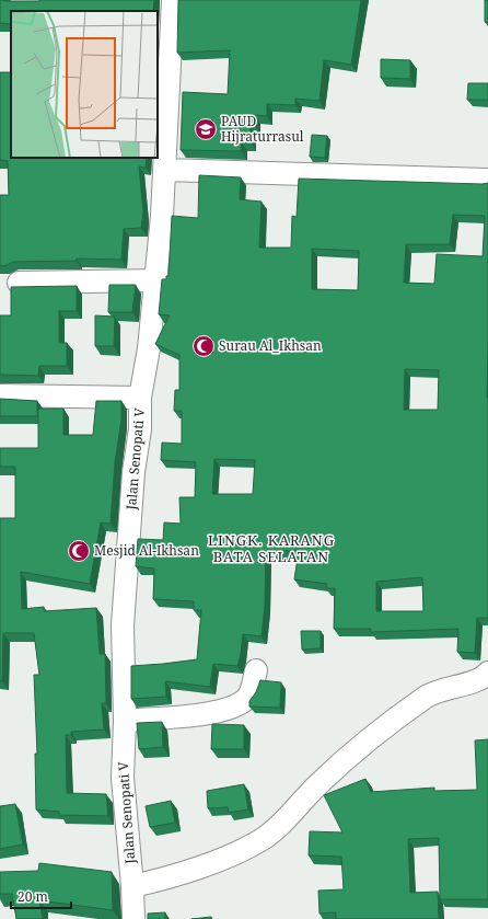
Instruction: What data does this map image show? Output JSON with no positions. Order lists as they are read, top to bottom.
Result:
{
  "streets": {
    "street": ["Jalan Senopati V"]
  },
  "districts": ["LINGK. KARANG BATA SELATAN"],
  "places": {
    "school or university": ["PAUD Hijraturrasul"],
    "mosque": ["Surau Al_Ikhsan", "Mesjid Al-Ikhsan"]
  },
  "scale_bar": "20 m"
}
